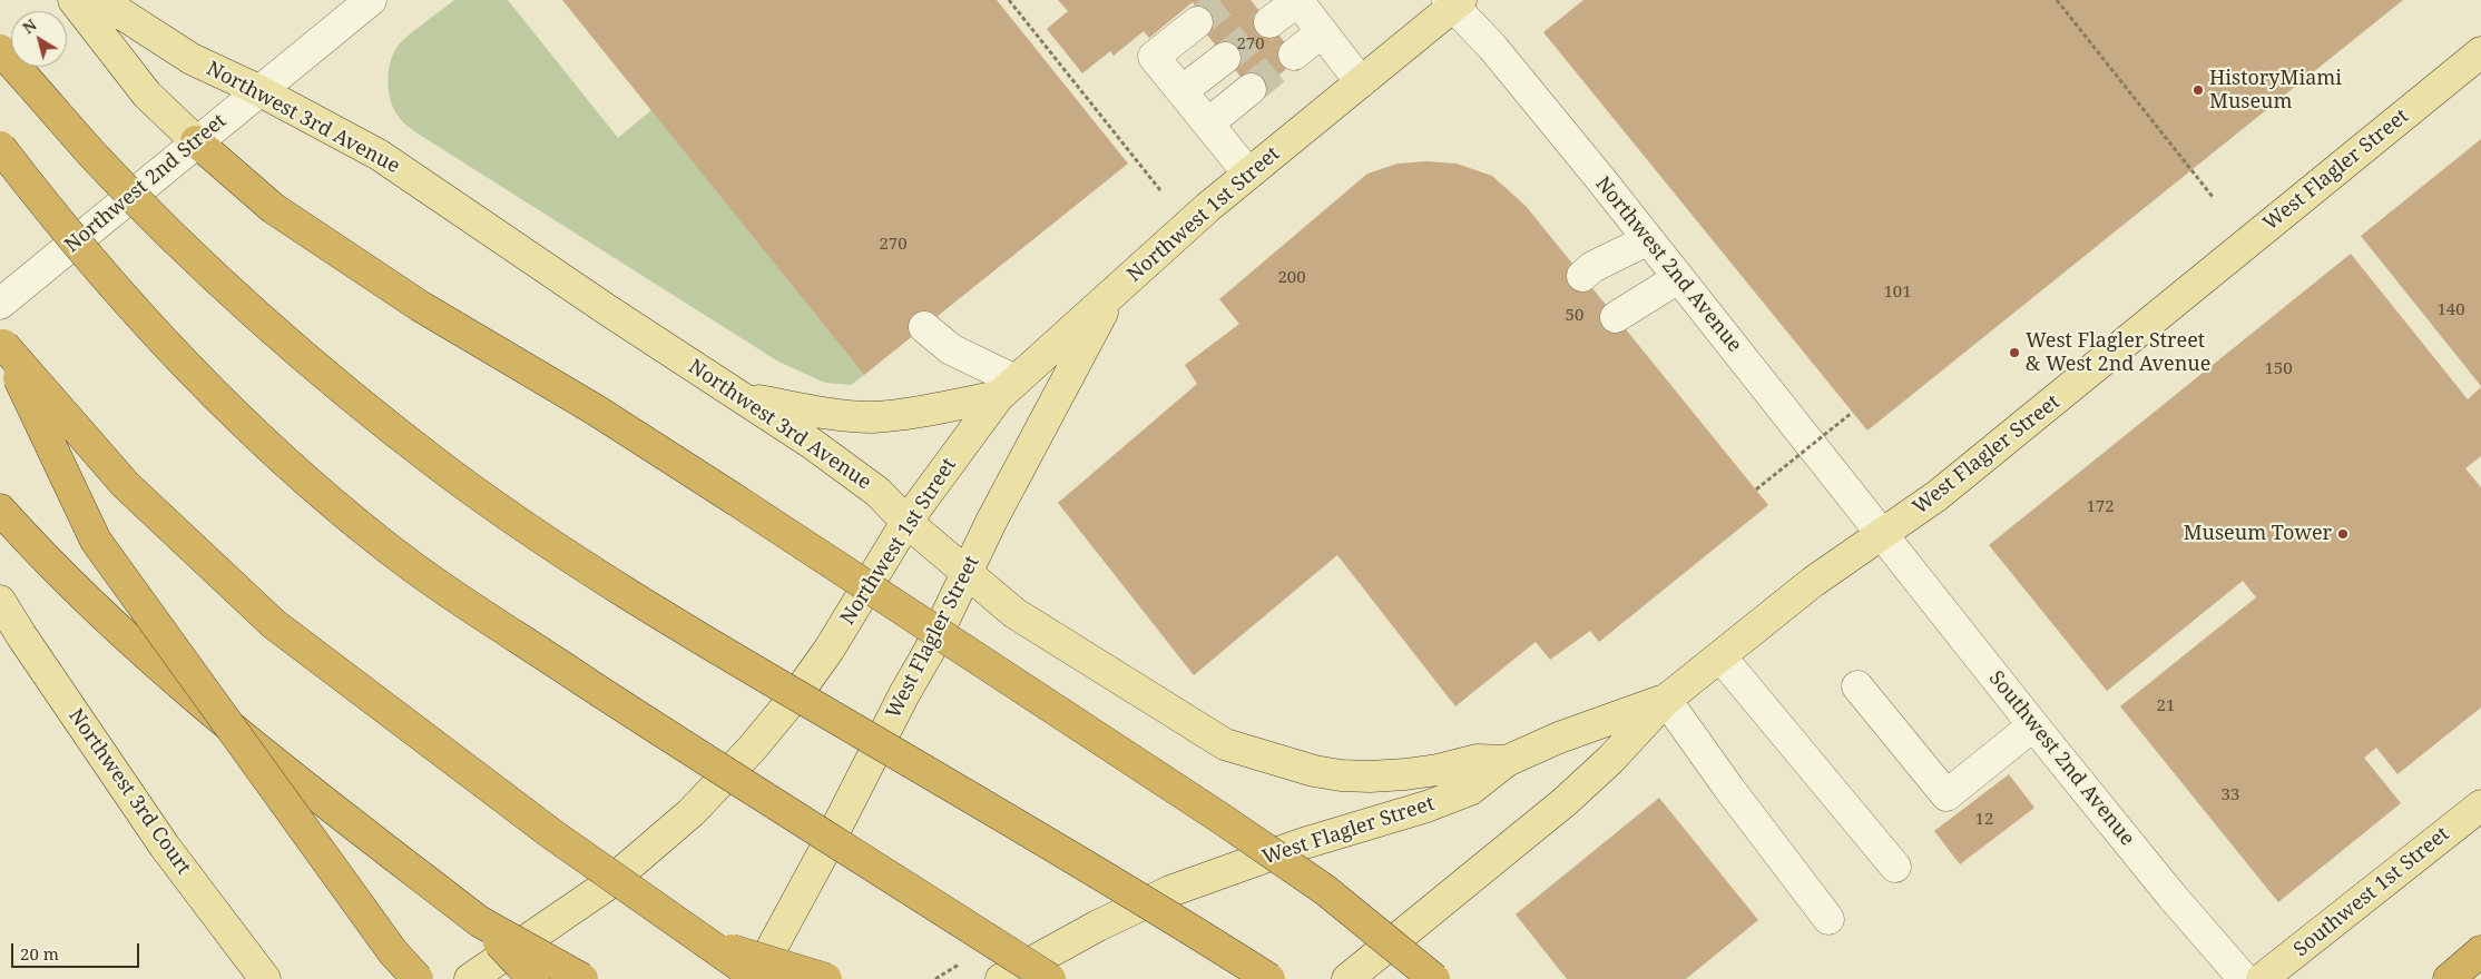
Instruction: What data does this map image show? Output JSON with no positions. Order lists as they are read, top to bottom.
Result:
{
  "streets": {
    "main road": [
      "Northwest 3rd Avenue",
      "West Flagler Street",
      "Northwest 1st Street",
      "Northwest 3rd Court",
      "Southwest 1st Street"
    ],
    "street": ["Northwest 2nd Street", "Northwest 2nd Avenue", "Southwest 2nd Avenue"]
  },
  "crossings": [
    ["Northwest 3rd Avenue", "West Flagler Street"],
    ["Northwest 3rd Avenue", "Northwest 2nd Street"],
    ["Northwest 3rd Avenue", "Northwest 1st Street"],
    ["West Flagler Street", "Northwest 1st Street"],
    ["West Flagler Street", "Northwest 2nd Avenue"],
    ["West Flagler Street", "Southwest 2nd Avenue"],
    ["Northwest 1st Street", "Northwest 2nd Avenue"],
    ["Northwest 2nd Avenue", "Southwest 2nd Avenue"]
  ],
  "places": ["HistoryMiami Museum", "West Flagler Street & West 2nd Avenue", "Museum Tower"],
  "house_numbers": [
    "270",
    "270",
    "200",
    "101",
    "140",
    "50",
    "150",
    "172",
    "21",
    "33",
    "12"
  ],
  "scale_bar": "20 m",
  "north": "top left"
}
